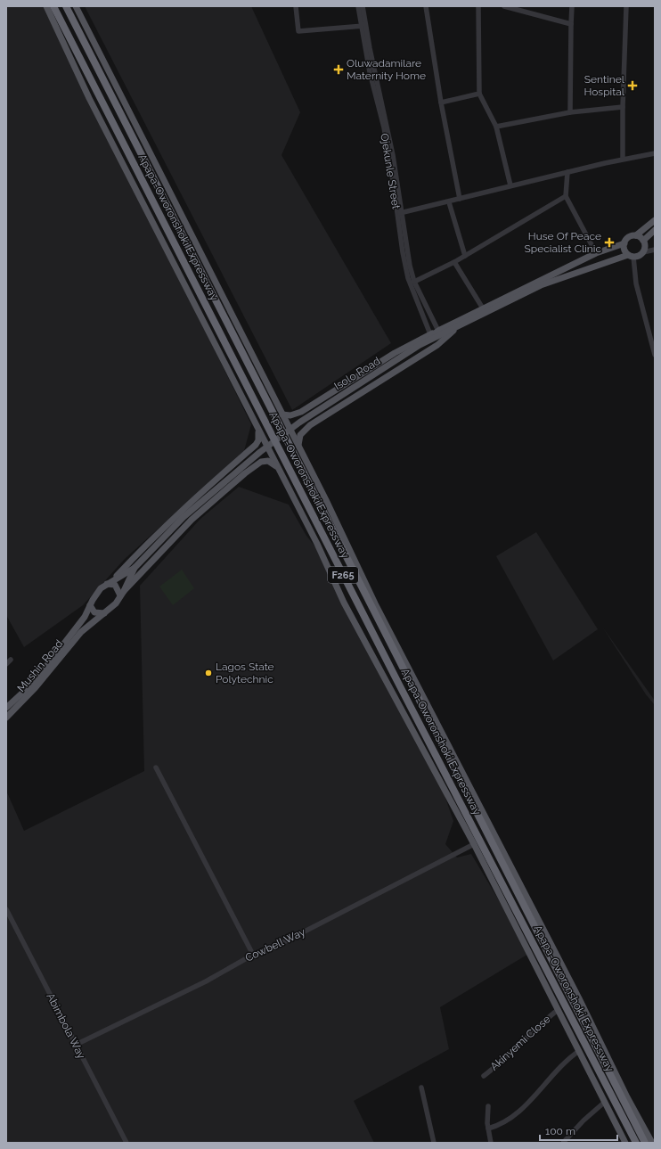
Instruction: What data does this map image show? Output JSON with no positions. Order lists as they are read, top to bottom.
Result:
{
  "streets": {
    "highway": ["Apapa-Oworonshoki Expressway", "F265"],
    "main road": ["Isolo Road", "Mushin Road"],
    "street": [
      "Ojekunle Street",
      "Cowbell Way",
      "Abimbola Way",
      "Akinyemi Close"
    ]
  },
  "crossings": [
    ["Apapa-Oworonshoki Expressway", "Cowbell Way"],
    ["Apapa-Oworonshoki Expressway", "Akinyemi Close"],
    ["Cowbell Way", "Abimbola Way"]
  ],
  "places": {
    "health": ["Oluwadamilare Maternity Home", "Sentinel Hospital", "Huse Of Peace Specialist Clinic"],
    "other": ["Lagos State Polytechnic"]
  },
  "scale_bar": "100 m"
}
